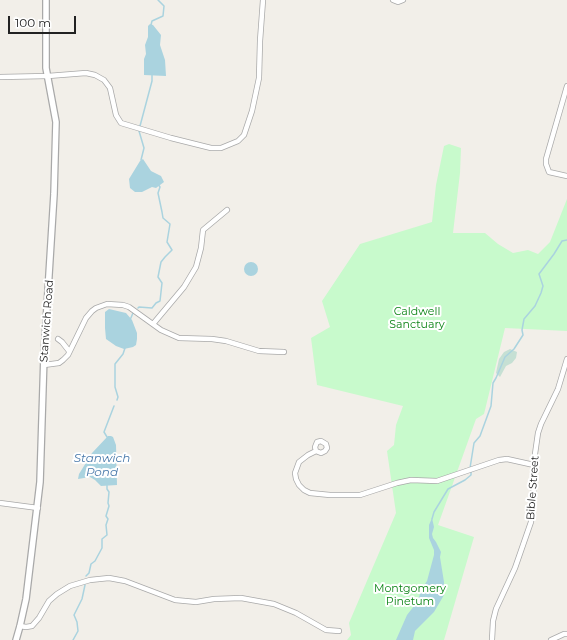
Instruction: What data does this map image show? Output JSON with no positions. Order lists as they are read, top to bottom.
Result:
{
  "streets": {
    "street": ["Stanwich Road", "Bible Street"]
  },
  "water": ["Stanwich Pond"],
  "parks": ["Caldwell Sanctuary", "Montgomery Pinetum"],
  "scale_bar": "100 m"
}
